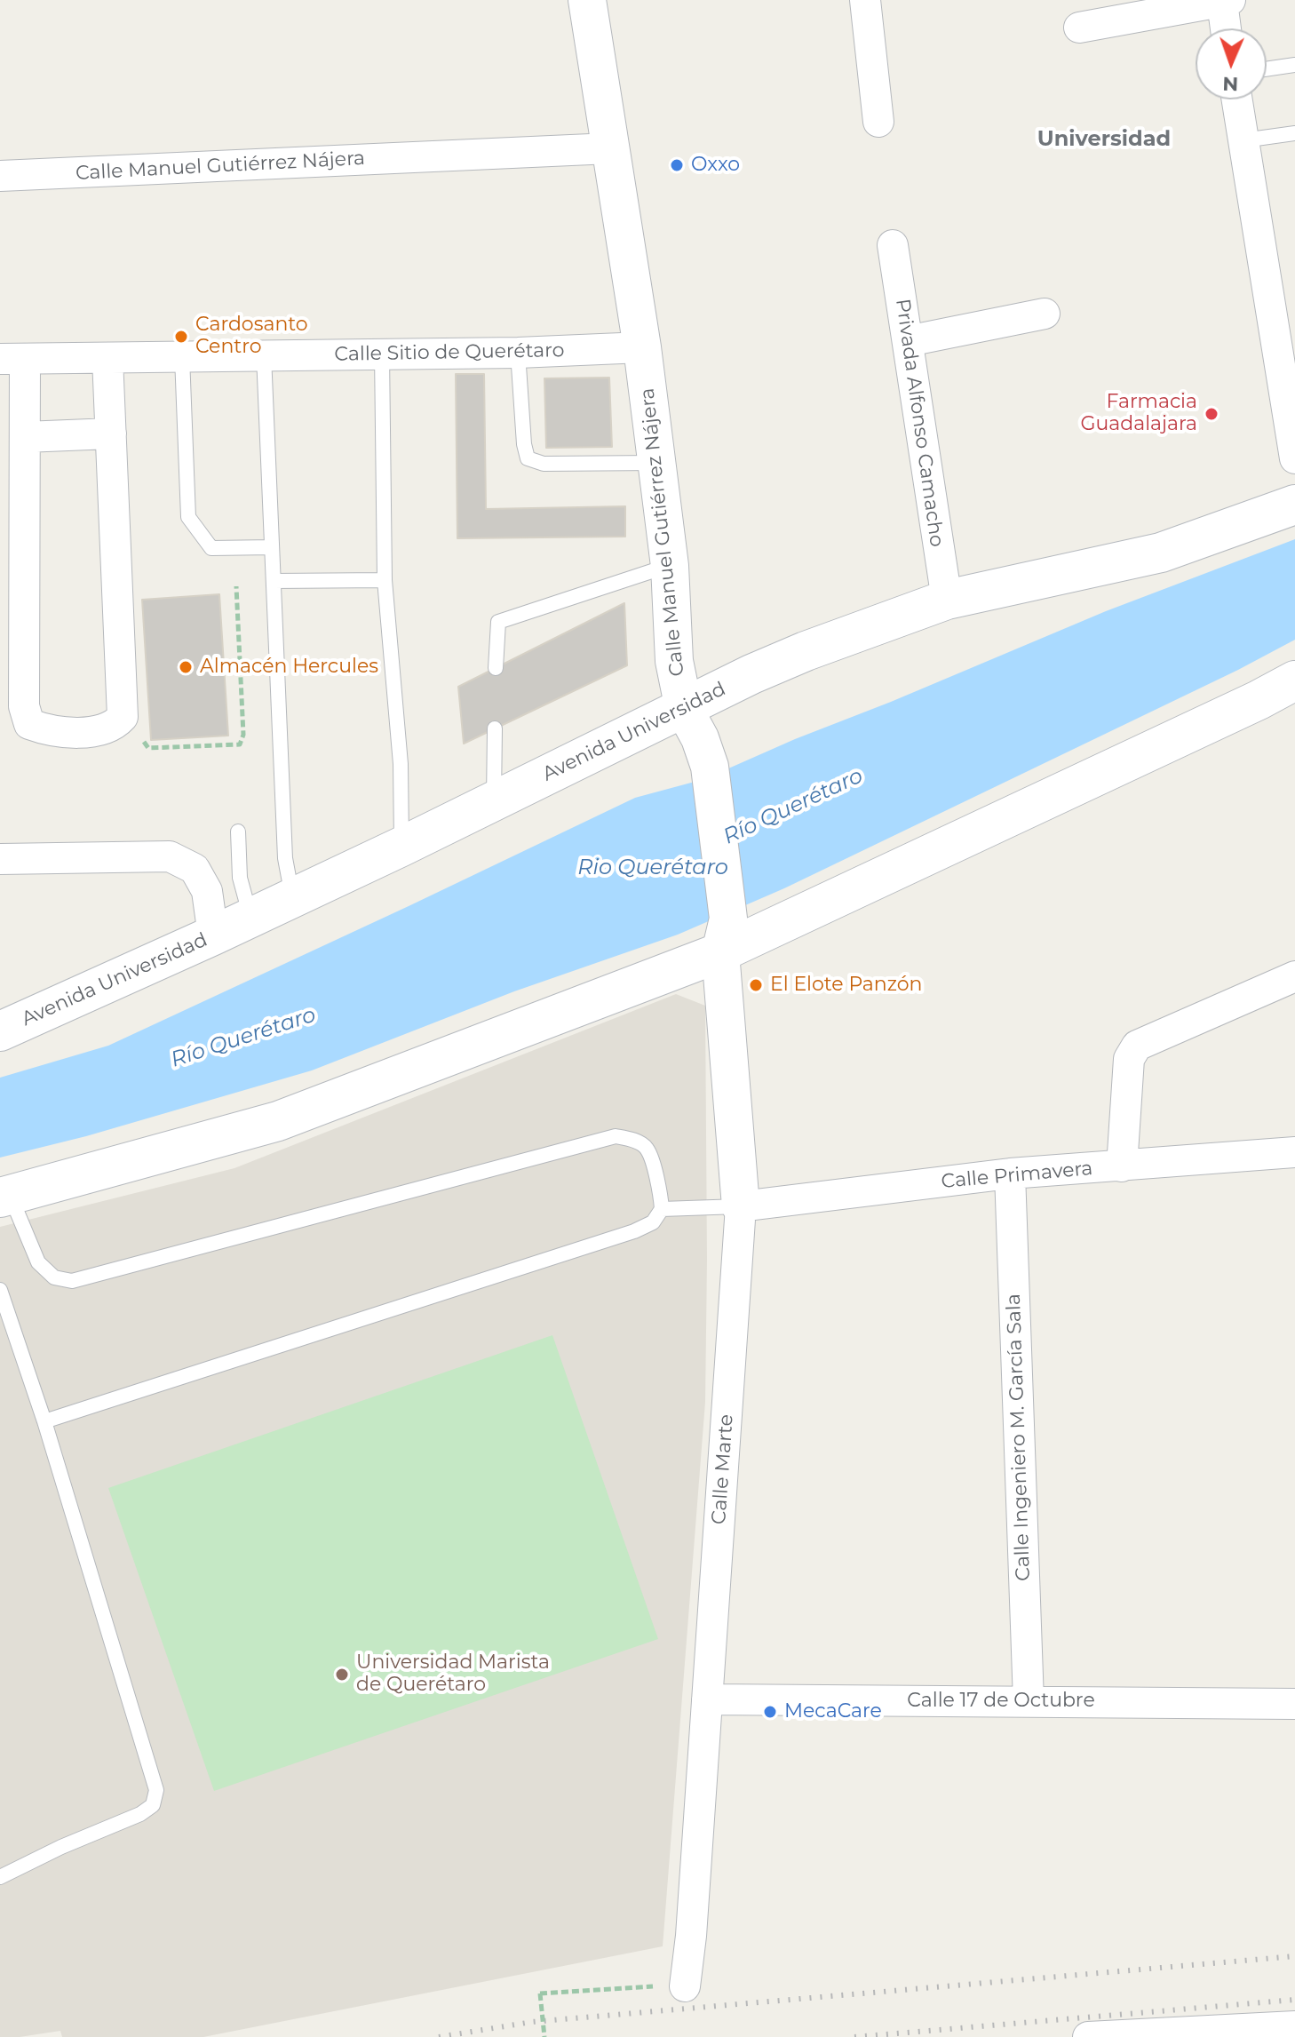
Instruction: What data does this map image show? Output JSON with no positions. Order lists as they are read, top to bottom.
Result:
{
  "streets": {
    "main road": ["Avenida Universidad"],
    "street": [
      "Calle Manuel Gutiérrez Nájera",
      "Calle Sitio de Querétaro",
      "Privada Alfonso Camacho",
      "Calle Primavera",
      "Calle Ingeniero M. García Sala",
      "Calle Marte",
      "Calle 17 de Octubre"
    ]
  },
  "crossings": [
    ["Calle Manuel Gutiérrez Nájera", "Calle Sitio de Querétaro"],
    ["Calle Manuel Gutiérrez Nájera", "Avenida Universidad"],
    ["Calle Manuel Gutiérrez Nájera", "Calle Marte"],
    ["Privada Alfonso Camacho", "Avenida Universidad"],
    ["Calle Primavera", "Calle Ingeniero M. García Sala"],
    ["Calle Primavera", "Calle Marte"],
    ["Calle Ingeniero M. García Sala", "Calle 17 de Octubre"],
    ["Calle Marte", "Calle 17 de Octubre"]
  ],
  "districts": ["Universidad"],
  "water": ["Río Querétaro", "Rio Querétaro"],
  "places": [
    "Oxxo",
    "Cardosanto Centro",
    "Farmacia Guadalajara",
    "Almacén Hercules",
    "El Elote Panzón",
    "Universidad Marista de Querétaro",
    "MecaCare"
  ],
  "north": "bottom"
}
